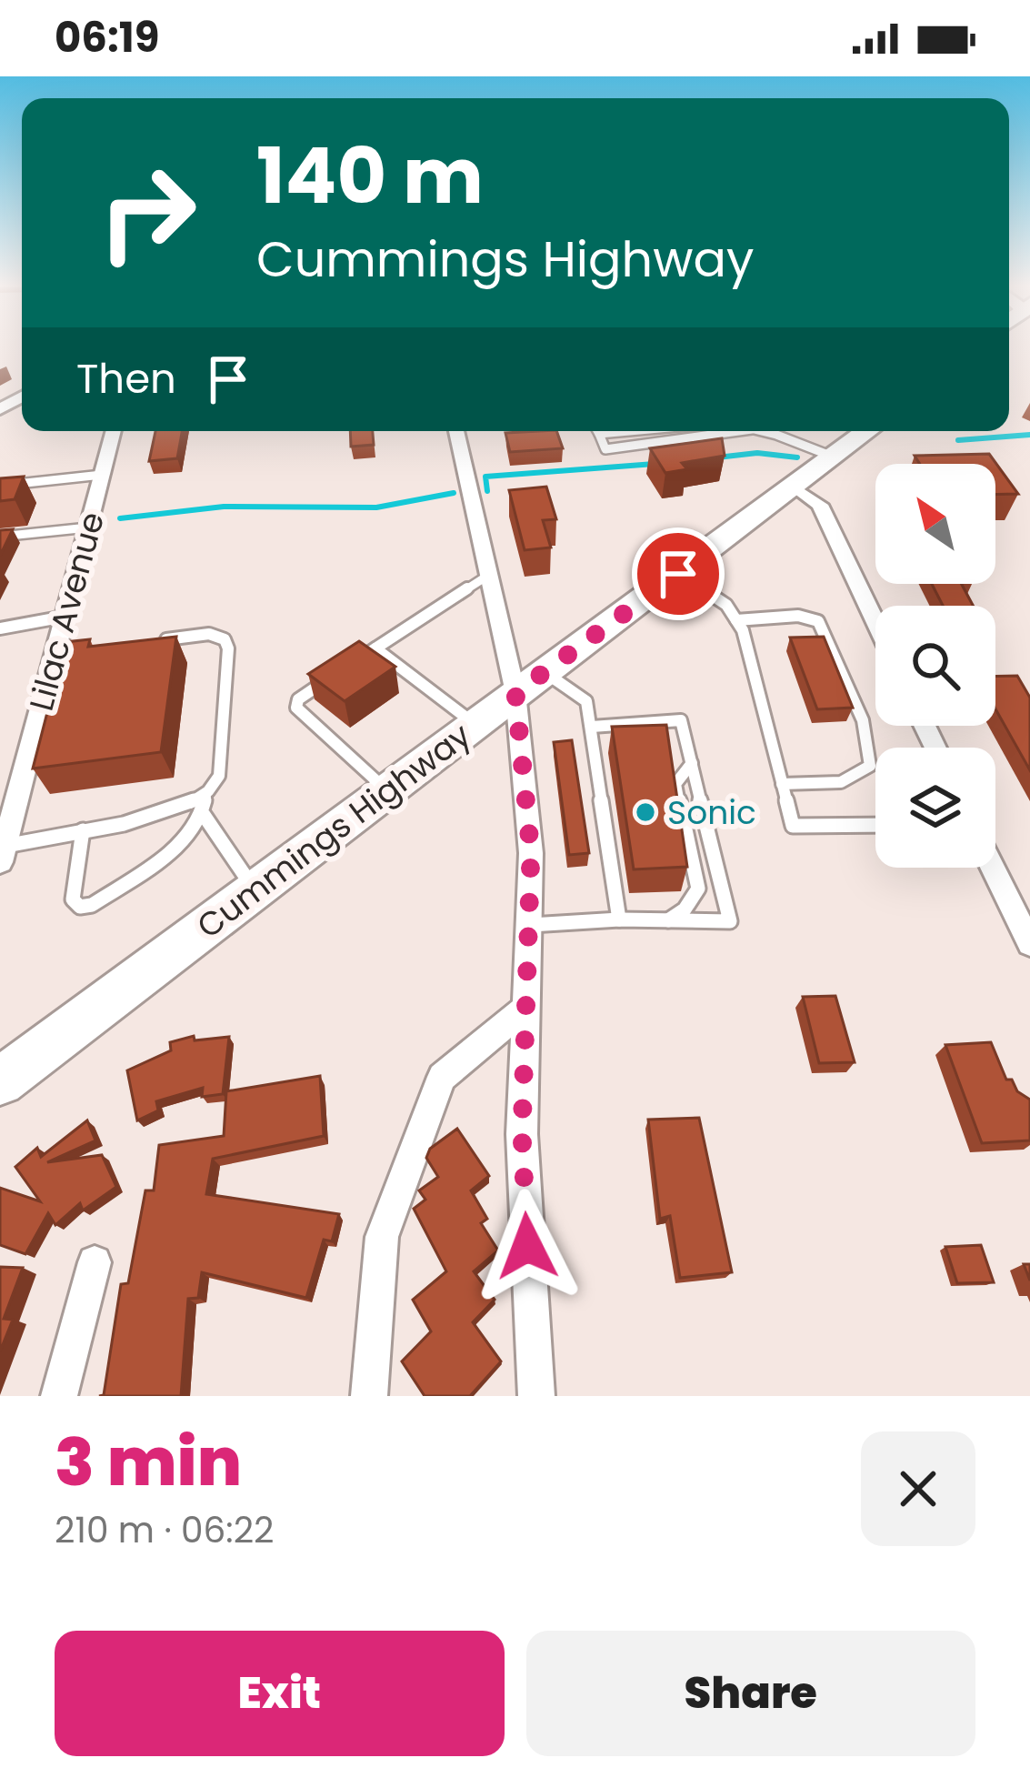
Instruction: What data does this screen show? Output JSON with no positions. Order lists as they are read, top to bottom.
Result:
{
  "streets": {
    "main road": ["Cummings Highway"],
    "street": ["Lilac Avenue"]
  },
  "places": ["Sonic"],
  "north": "top left",
  "page": {
    "status": "06:19",
    "turn": ["140 m", "Cummings Highway"],
    "then": "Then",
    "heading": ["3 min", "210 m · 06:22"],
    "buttons": ["Exit", "Share"]
  }
}
